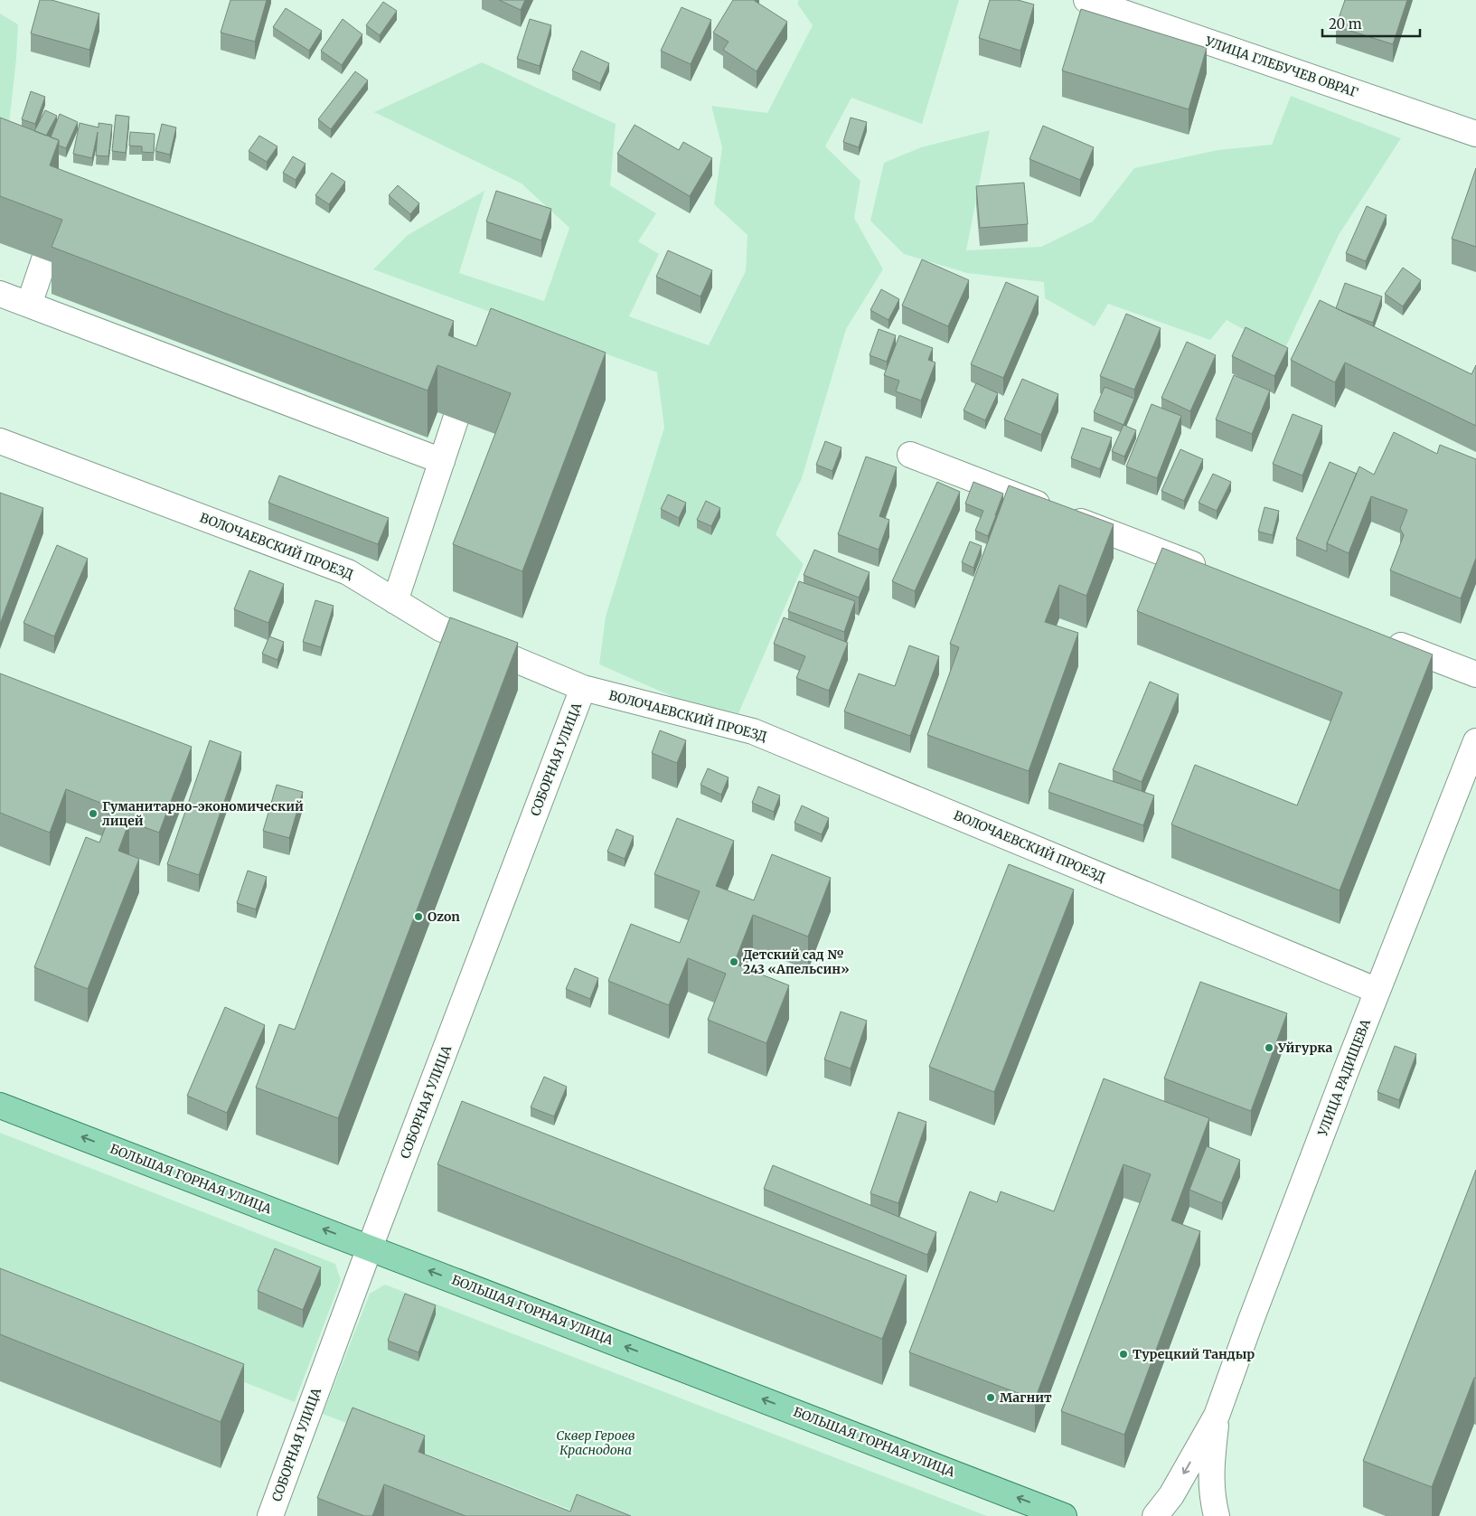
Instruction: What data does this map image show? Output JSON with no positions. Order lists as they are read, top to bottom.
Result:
{
  "streets": {
    "main road": ["БОЛЬШАЯ ГОРНАЯ УЛИЦА"],
    "street": [
      "УЛИЦА ГЛЕБУЧЕВ ОВРАГ",
      "ВОЛОЧАЕВСКИЙ ПРОЕЗД",
      "СОБОРНАЯ УЛИЦА",
      "УЛИЦА РАДИЩЕВА"
    ]
  },
  "crossings": [
    ["ВОЛОЧАЕВСКИЙ ПРОЕЗД", "СОБОРНАЯ УЛИЦА"],
    ["ВОЛОЧАЕВСКИЙ ПРОЕЗД", "УЛИЦА РАДИЩЕВА"],
    ["СОБОРНАЯ УЛИЦА", "БОЛЬШАЯ ГОРНАЯ УЛИЦА"]
  ],
  "one_way": ["БОЛЬШАЯ ГОРНАЯ УЛИЦА"],
  "parks": ["Сквер Героев Краснодона"],
  "places": [
    "Гуманитарно-экономический лицей",
    "Ozon",
    "Детский сад № 243 «Апельсин»",
    "Уйгурка",
    "Турецкий Тандыр",
    "Магнит"
  ],
  "scale_bar": "20 m"
}
